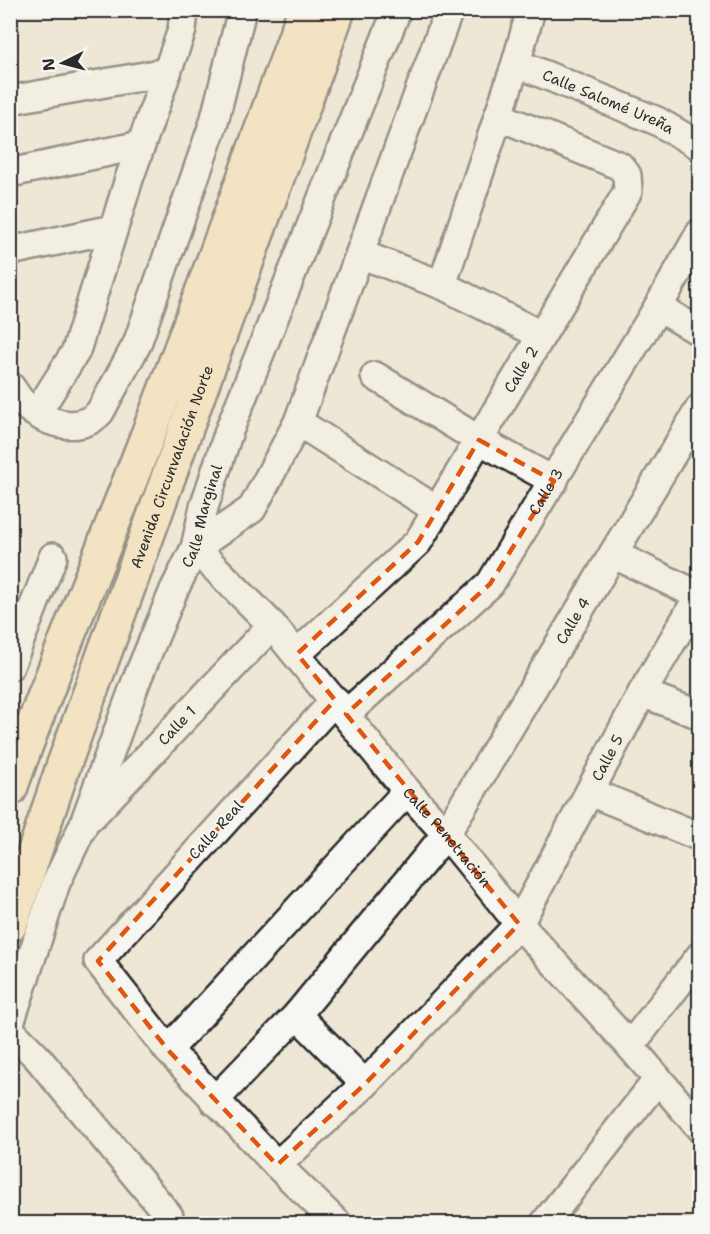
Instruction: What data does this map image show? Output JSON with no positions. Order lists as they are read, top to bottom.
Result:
{
  "streets": {
    "highway": ["Avenida Circunvalación Norte"],
    "street": [
      "Calle Salomé Ureña",
      "Calle 2",
      "Calle 3",
      "Calle Marginal",
      "Calle 4",
      "Calle 1",
      "Calle 5",
      "Calle Real",
      "Calle Penetración"
    ]
  },
  "crossings": [
    ["Calle 2", "Calle Penetración"],
    ["Calle 3", "Calle Real"],
    ["Calle 3", "Calle Penetración"],
    ["Calle Marginal", "Calle 1"],
    ["Calle Marginal", "Calle Penetración"],
    ["Calle 4", "Calle Penetración"],
    ["Calle 1", "Calle Penetración"],
    ["Calle 5", "Calle Penetración"],
    ["Calle Real", "Calle Penetración"]
  ],
  "north": "left"
}
